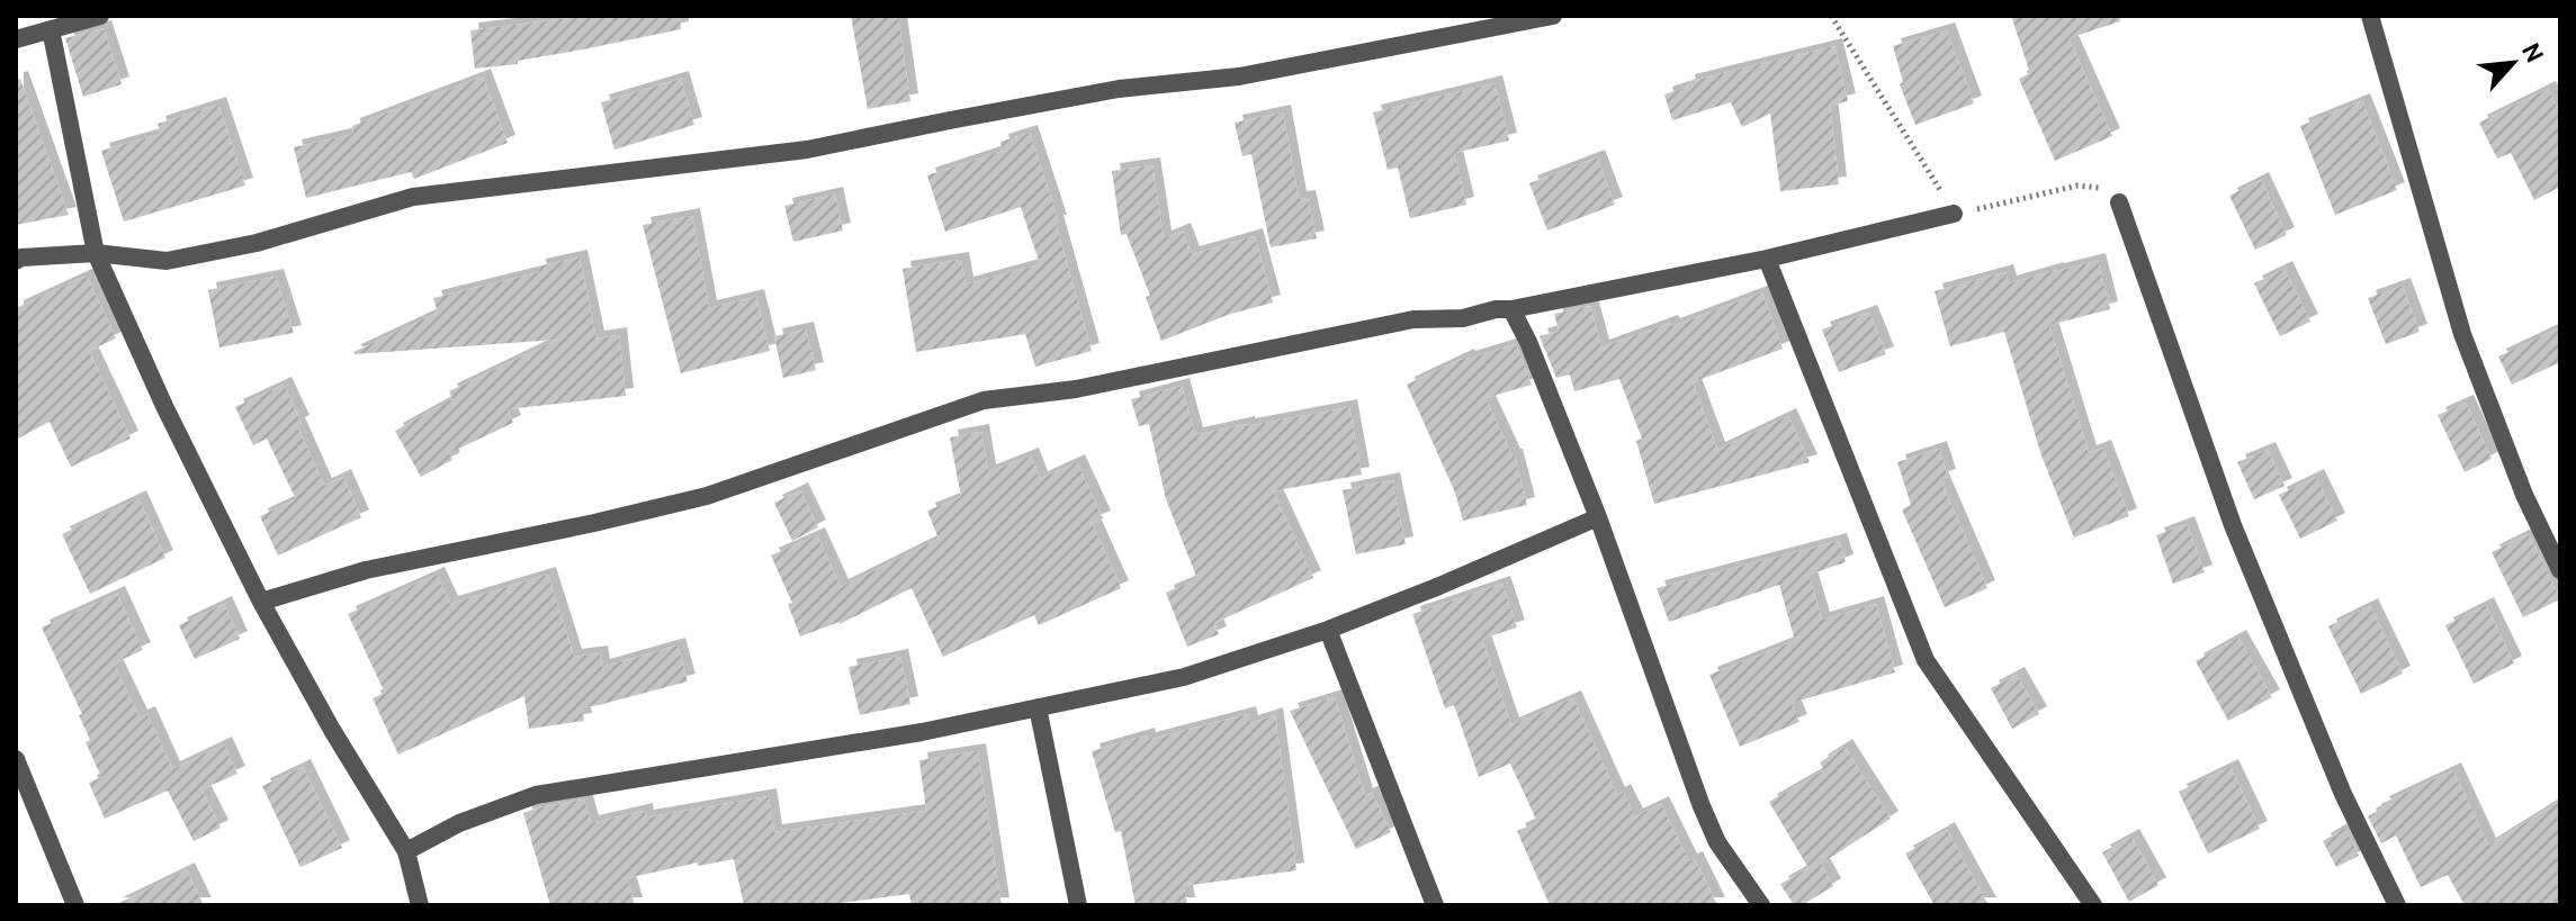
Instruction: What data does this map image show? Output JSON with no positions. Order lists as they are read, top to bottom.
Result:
{
  "north": "top right"
}
